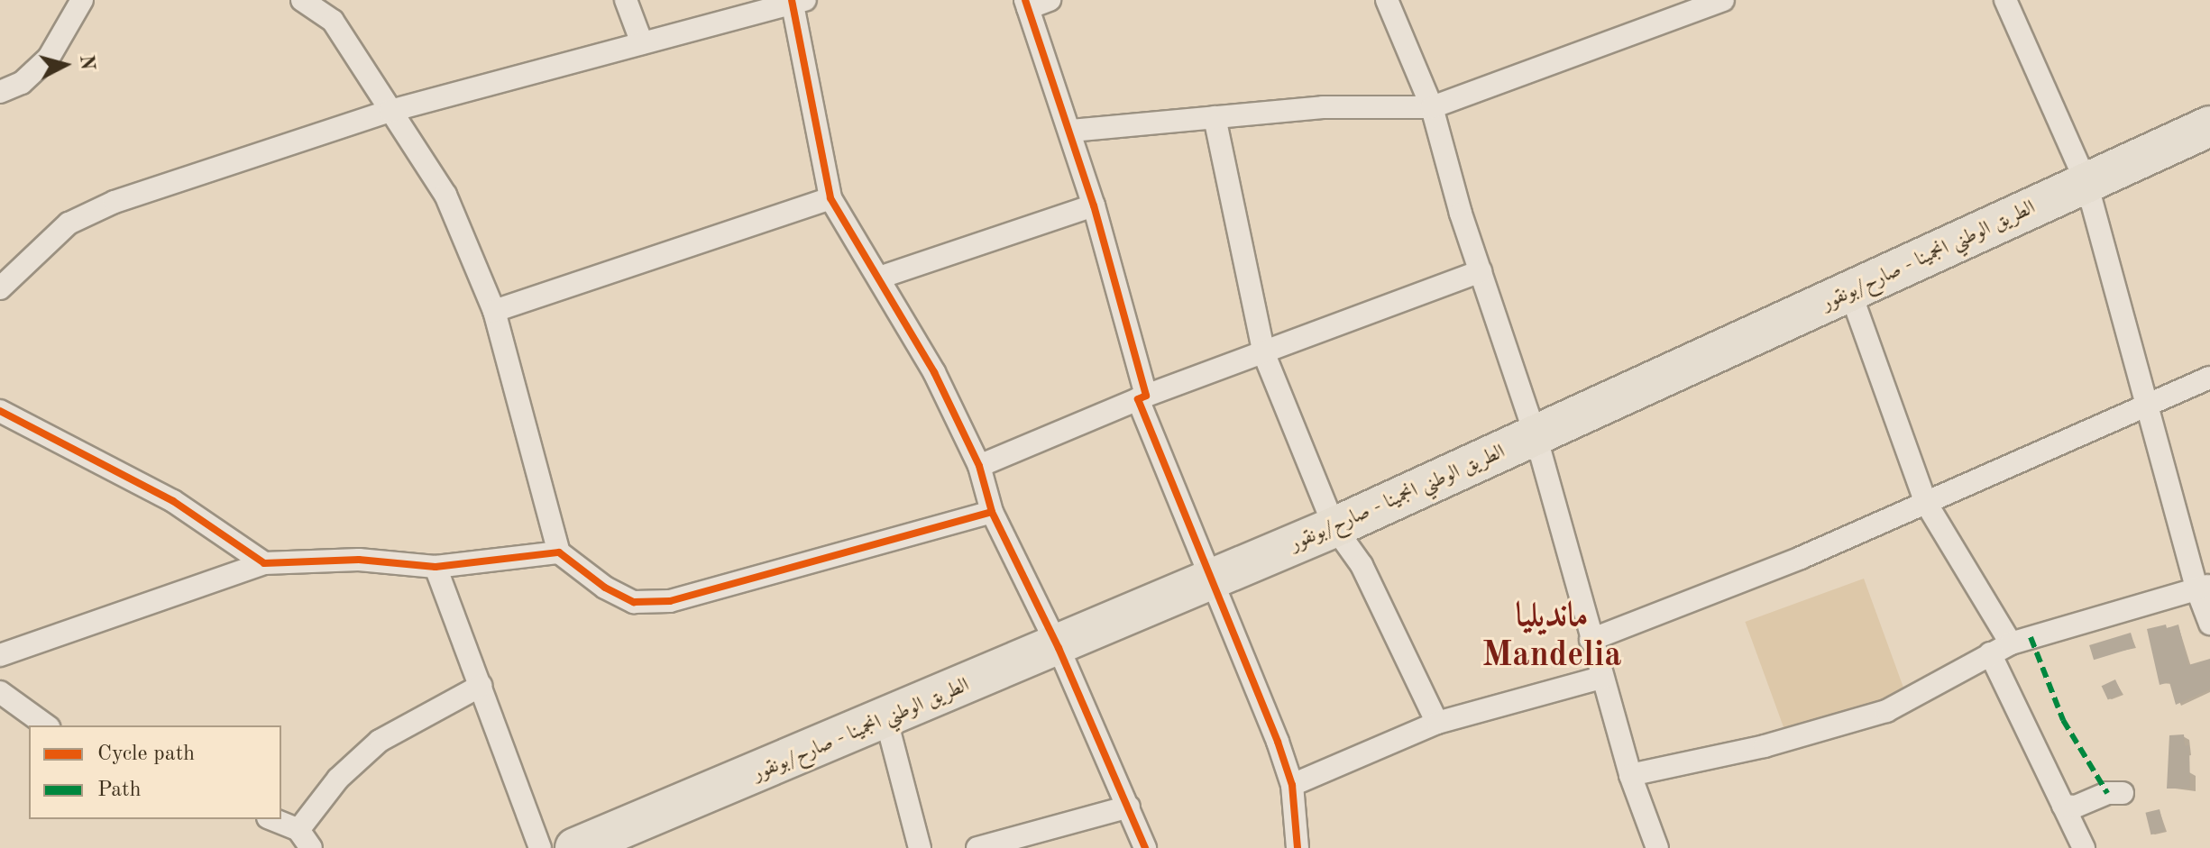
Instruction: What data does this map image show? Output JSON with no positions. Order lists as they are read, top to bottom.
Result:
{
  "streets": {
    "highway": ["الطريق الوطني انجمينا - صارح/بونقور"]
  },
  "districts": ["مانديليا Mandelia"],
  "legend": ["Cycle path", "Path"],
  "north": "right"
}
